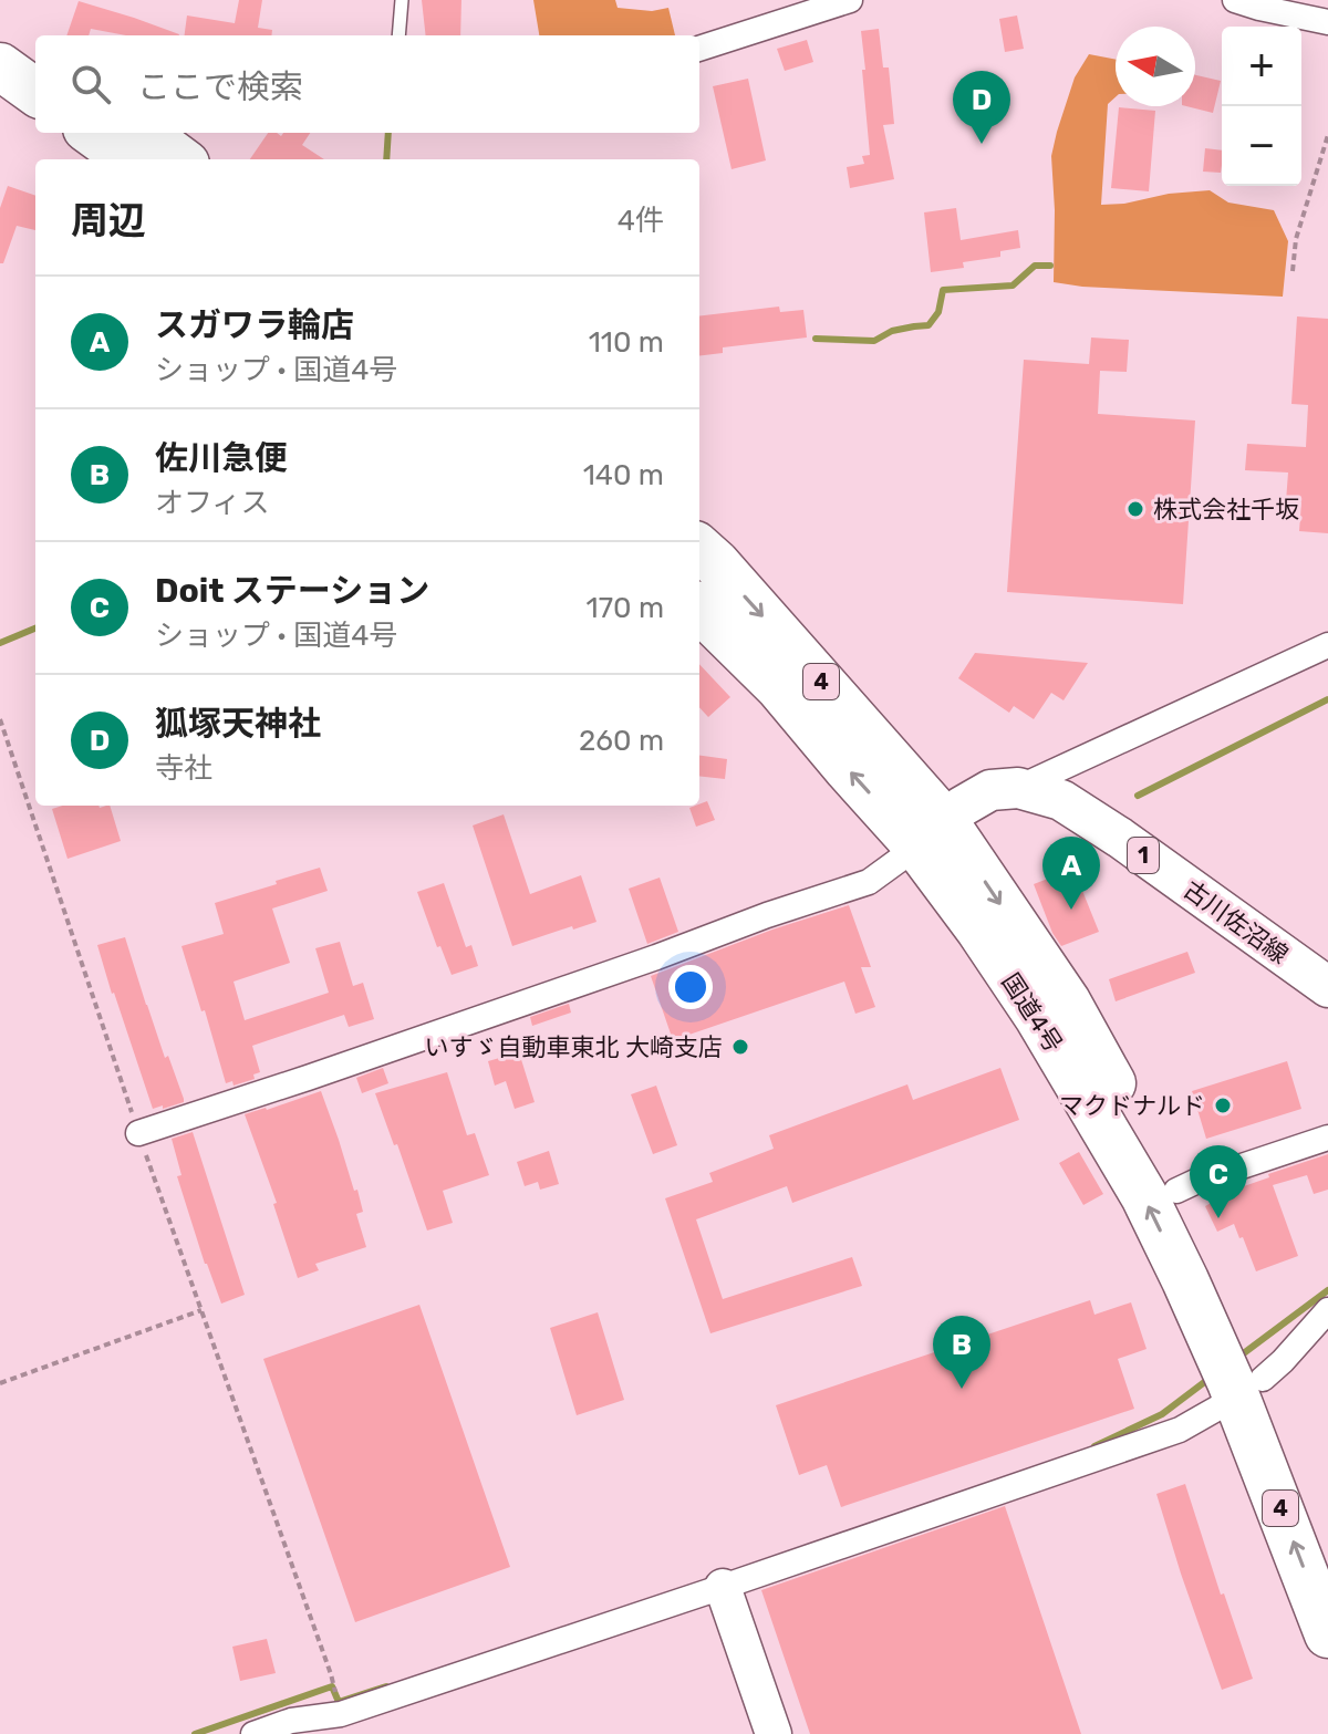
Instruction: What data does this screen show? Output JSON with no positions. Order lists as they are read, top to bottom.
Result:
{
  "streets": {
    "highway": ["4", "国道4号"],
    "main road": ["1", "古川佐沼線"]
  },
  "crossings": [
    ["古川佐沼線", "国道4号"]
  ],
  "places": ["株式会社千坂", "いすゞ自動車東北 大崎支店", "マクドナルド"],
  "north": "left",
  "page": {
    "map_buttons": ["+", "−"],
    "search": "ここで検索",
    "pins": [
      "D",
      "A",
      "C",
      "B"
    ],
    "heading": ["周辺", "4件"],
    "list": [
      {
        "mark": "A",
        "name": "スガワラ輪店",
        "note": "ショップ · 国道4号",
        "value": "110 m"
      },
      {
        "mark": "B",
        "name": "佐川急便",
        "note": "オフィス",
        "value": "140 m"
      },
      {
        "mark": "C",
        "name": "Doit ステーション",
        "note": "ショップ · 国道4号",
        "value": "170 m"
      },
      {
        "mark": "D",
        "name": "狐塚天神社",
        "note": "寺社",
        "value": "260 m"
      }
    ]
  }
}
